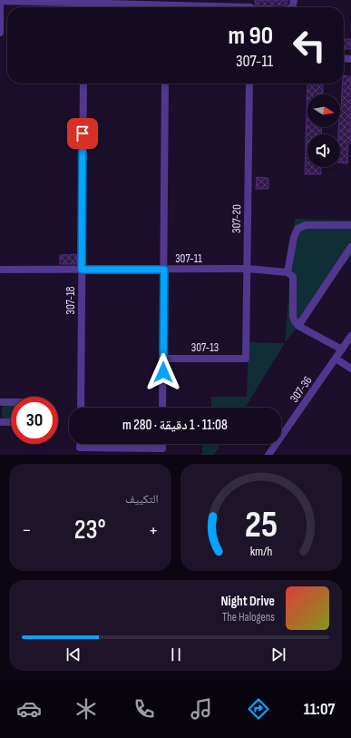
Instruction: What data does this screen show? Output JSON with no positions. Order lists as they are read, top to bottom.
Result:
{
  "streets": {
    "street": [
      "307-20",
      "307-11",
      "307-18",
      "307-13",
      "307-36"
    ]
  },
  "crossings": [
    ["307-20", "307-11"],
    ["307-20", "307-13"],
    ["307-11", "307-18"]
  ],
  "north": "right",
  "page": {
    "turn": ["90 m", "307-11"],
    "limit": "30",
    "trip": "11:08 · 1 دقيقة · 280 m",
    "tile": "التكييف",
    "heat": ["−", "23°", "+"],
    "song": ["Night Drive", "The Halogens"],
    "tabs": "11:07",
    "gauge": ["25", "km/h"]
  }
}
